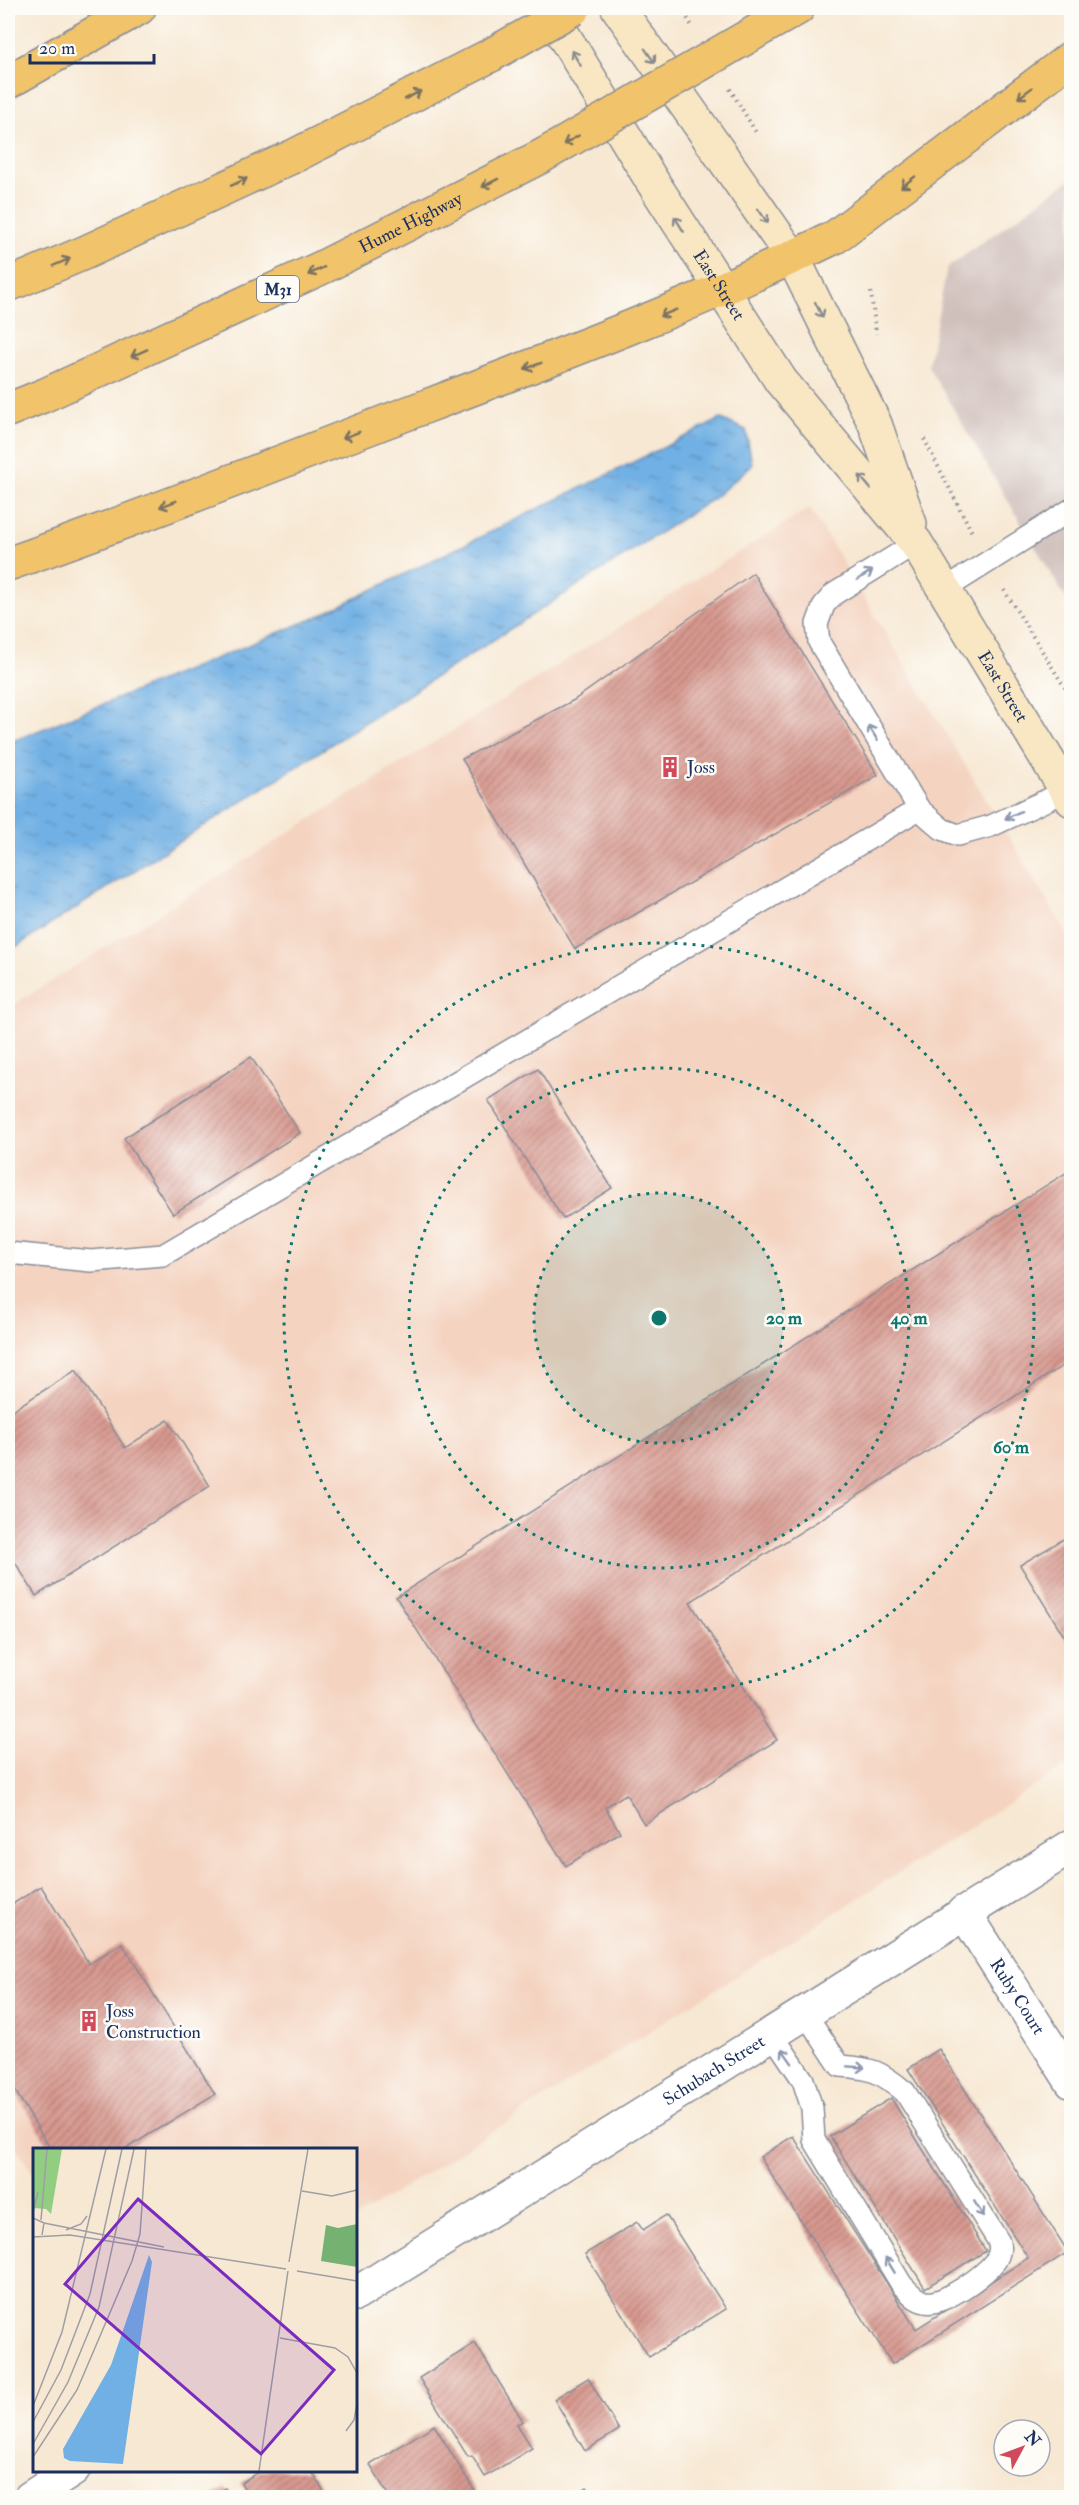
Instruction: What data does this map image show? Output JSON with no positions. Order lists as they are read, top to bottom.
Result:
{
  "streets": {
    "highway": ["Hume Highway", "M31"],
    "main road": ["East Street"],
    "street": ["Ruby Court", "Schubach Street"]
  },
  "crossings": [
    ["Ruby Court", "Schubach Street"]
  ],
  "places": {
    "building": ["Joss", "Joss Construction"]
  },
  "scale_bar": "20 m",
  "north": "top right",
  "rings": ["20 m", "40 m", "60 m"]
}
